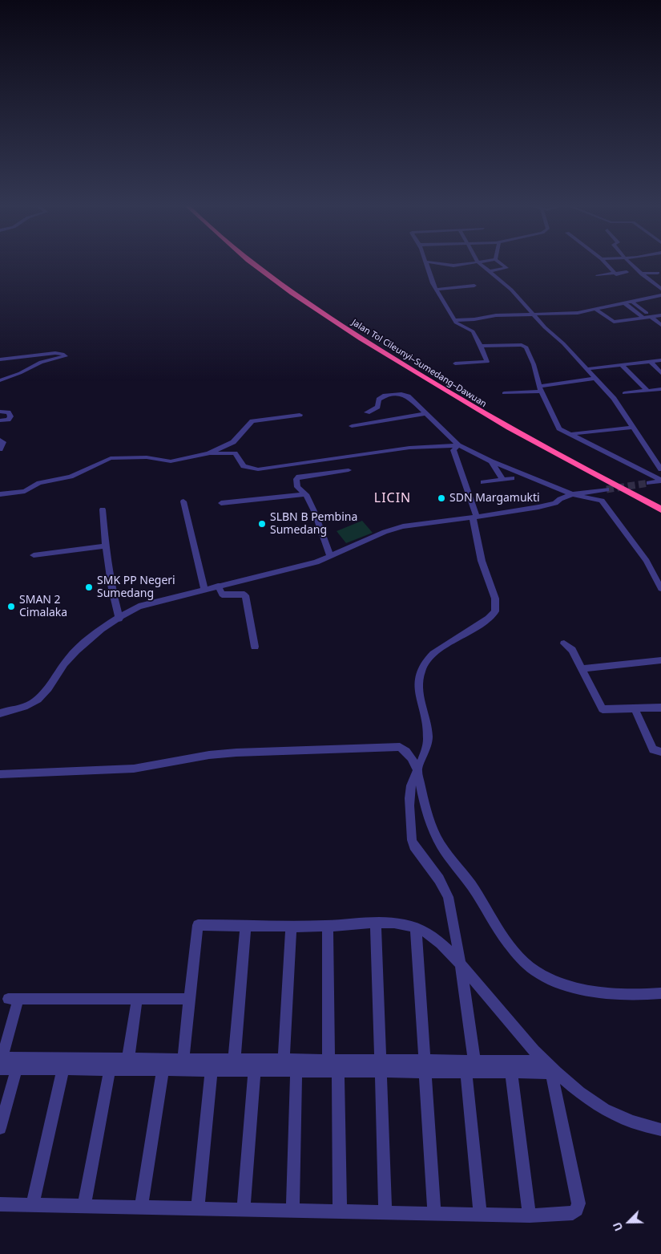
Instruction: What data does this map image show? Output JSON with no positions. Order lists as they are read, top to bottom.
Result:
{
  "streets": {
    "highway": ["Jalan Tol Cileunyi–Sumedang–Dawuan"]
  },
  "districts": ["LICIN"],
  "places": [
    "SDN Margamukti",
    "SLBN B Pembina Sumedang",
    "SMK PP Negeri Sumedang",
    "SMAN 2 Cimalaka"
  ],
  "north": "bottom left"
}
